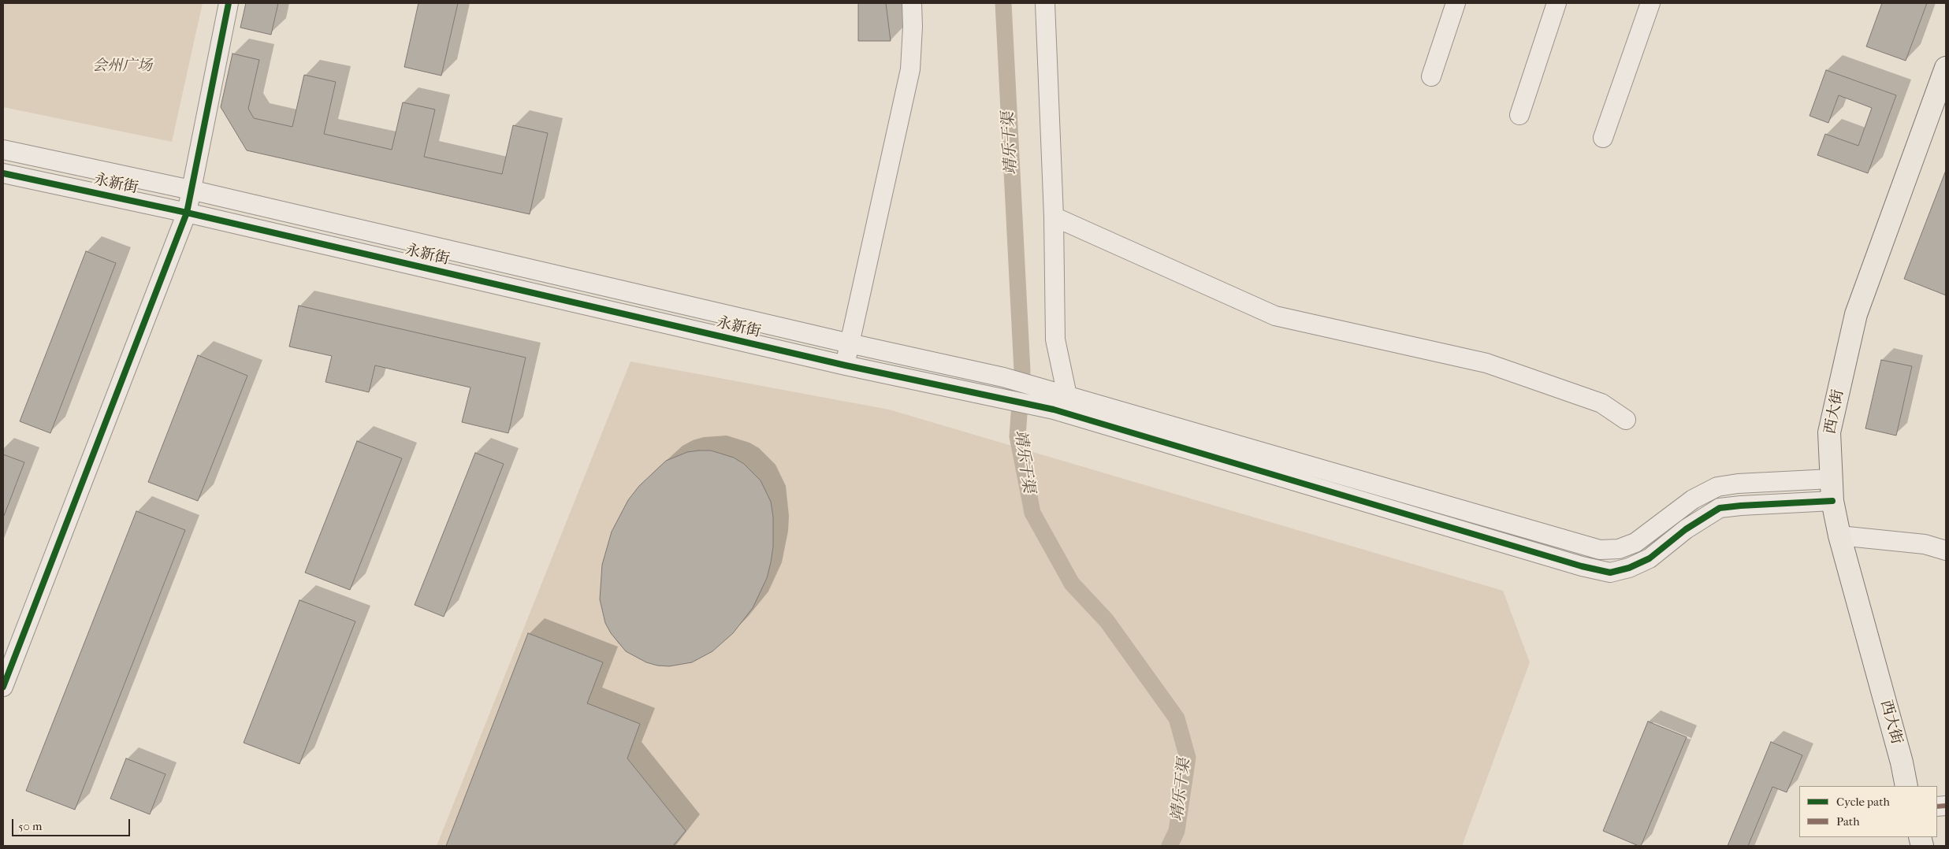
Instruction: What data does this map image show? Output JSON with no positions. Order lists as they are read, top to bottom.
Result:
{
  "streets": {
    "main road": ["西大街"],
    "street": ["永新街"]
  },
  "water": ["靖乐干渠"],
  "parks": ["会州广场"],
  "legend": ["Cycle path", "Path"],
  "scale_bar": "50 m"
}
